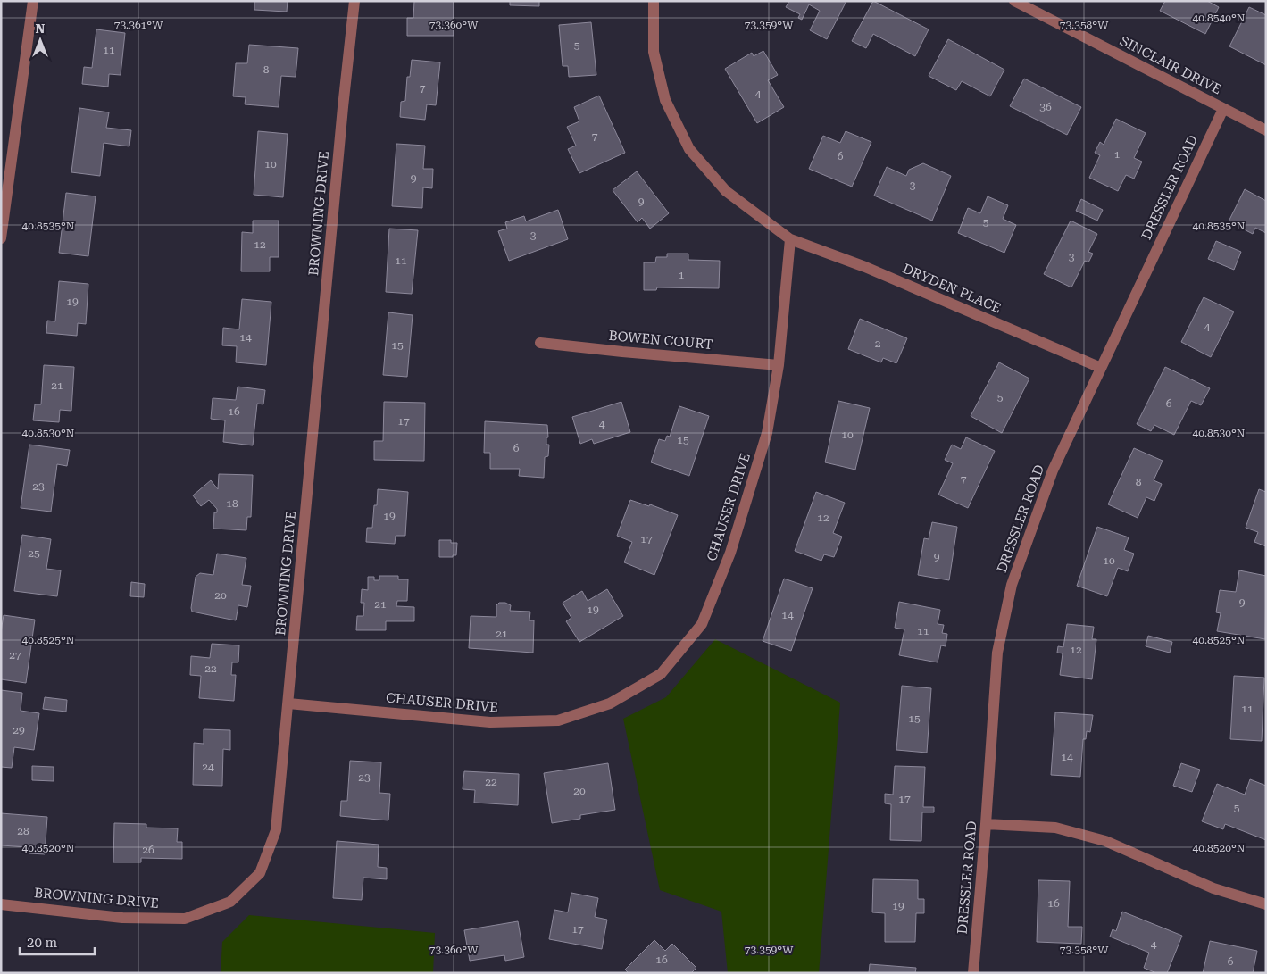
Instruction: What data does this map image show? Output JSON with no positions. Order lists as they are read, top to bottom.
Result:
{
  "streets": {
    "street": [
      "SINCLAIR DRIVE",
      "DRESSLER ROAD",
      "BROWNING DRIVE",
      "DRYDEN PLACE",
      "BOWEN COURT",
      "CHAUSER DRIVE"
    ]
  },
  "crossings": [
    ["SINCLAIR DRIVE", "DRESSLER ROAD"],
    ["DRESSLER ROAD", "DRYDEN PLACE"],
    ["BROWNING DRIVE", "CHAUSER DRIVE"],
    ["DRYDEN PLACE", "CHAUSER DRIVE"],
    ["BOWEN COURT", "CHAUSER DRIVE"]
  ],
  "house_numbers": [
    "5",
    "11",
    "8",
    "7",
    "4",
    "36",
    "7",
    "1",
    "6",
    "10",
    "9",
    "3",
    "9",
    "5",
    "3",
    "12",
    "3",
    "11",
    "1",
    "19",
    "4",
    "14",
    "2",
    "15",
    "21",
    "5",
    "6",
    "16",
    "17",
    "4",
    "10",
    "15",
    "6",
    "7",
    "8",
    "23",
    "18",
    "19",
    "12",
    "17",
    "25",
    "9",
    "10",
    "20",
    "9",
    "21",
    "19",
    "14",
    "11",
    "21",
    "12",
    "27",
    "22",
    "11",
    "15",
    "29",
    "14",
    "24",
    "23",
    "22",
    "20",
    "17",
    "5",
    "28",
    "26",
    "16",
    "19",
    "17",
    "4",
    "16",
    "6"
  ],
  "scale_bar": "20 m",
  "north": "top",
  "coordinates": [
    "40.8540°N",
    "73.361°W",
    "73.360°W",
    "73.359°W",
    "73.358°W",
    "40.8535°N",
    "40.8530°N",
    "40.8525°N",
    "40.8520°N"
  ]
}
